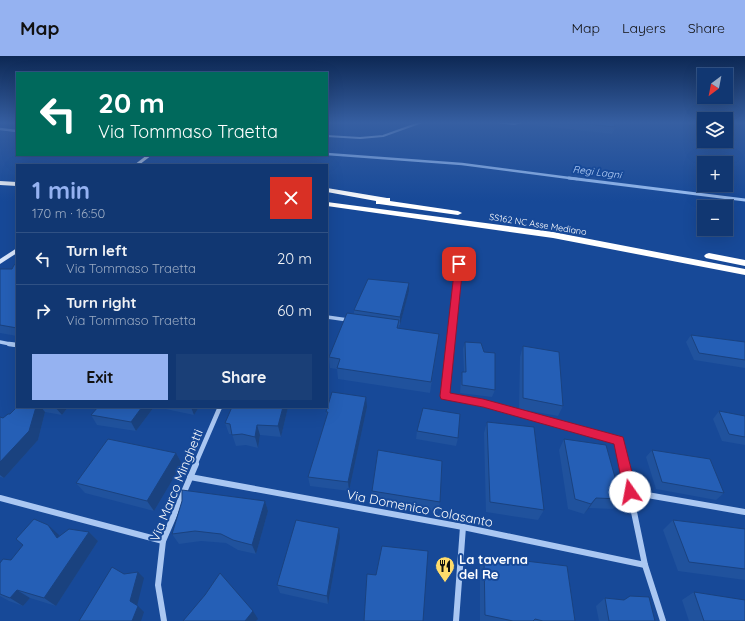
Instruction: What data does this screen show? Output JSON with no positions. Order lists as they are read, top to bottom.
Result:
{
  "streets": {
    "highway": ["SS162 NC Asse Mediano"],
    "street": ["Via Marco Minghetti", "Via Domenico Colasanto"]
  },
  "crossings": [
    ["Via Marco Minghetti", "Via Domenico Colasanto"]
  ],
  "water": ["Regi Lagni"],
  "places": {
    "restaurant": ["La taverna del Re"]
  },
  "north": "bottom left",
  "page": {
    "header": "Map",
    "nav": ["Map", "Layers", "Share"],
    "map_buttons": ["+", "−"],
    "turn": ["20 m", "Via Tommaso Traetta"],
    "heading": ["1 min", "170 m · 16:50"],
    "list": [
      {
        "name": "Turn left",
        "note": "Via Tommaso Traetta",
        "value": "20 m"
      },
      {
        "name": "Turn right",
        "note": "Via Tommaso Traetta",
        "value": "60 m"
      }
    ],
    "buttons": ["Exit", "Share"]
  }
}
